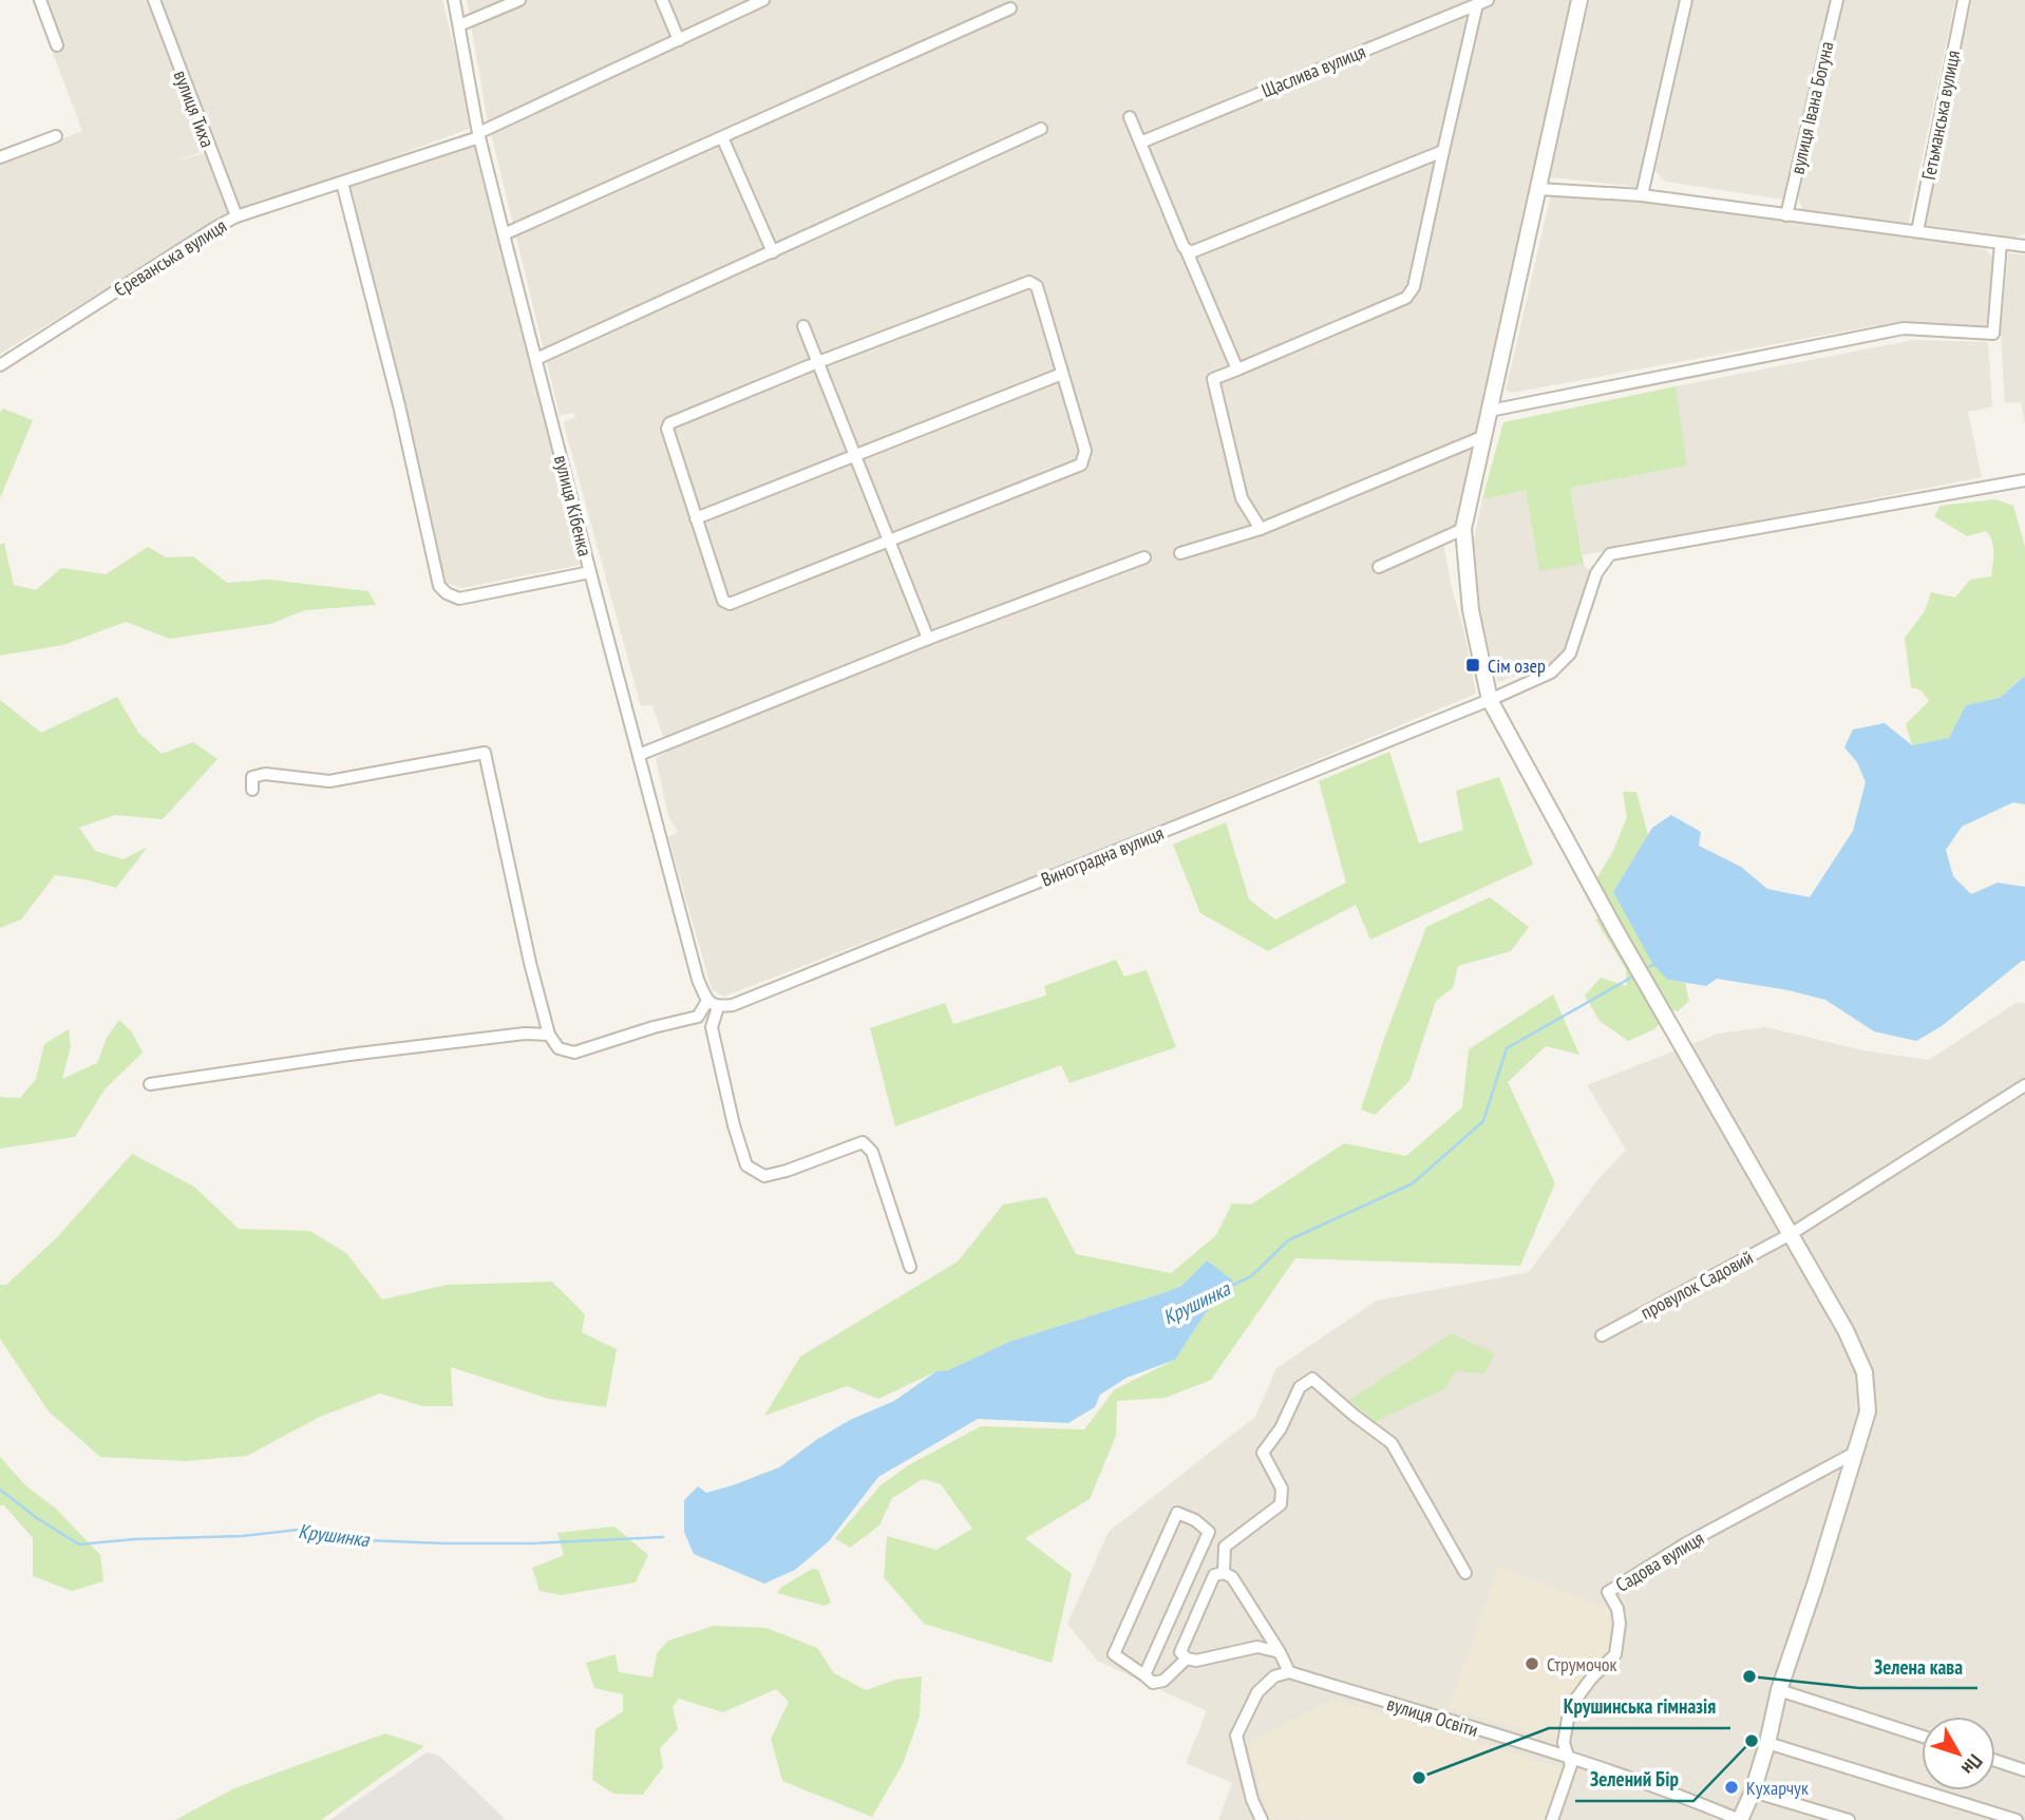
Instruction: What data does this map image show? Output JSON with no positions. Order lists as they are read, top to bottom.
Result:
{
  "streets": {
    "street": [
      "Щаслива вулиця",
      "вулиця Івана Богуна",
      "вулиця Тиха",
      "Гетьманська вулиця",
      "Єреванська вулиця",
      "вулиця Кібенка",
      "Виноградна вулиця",
      "провулок Садовий",
      "Садова вулиця",
      "вулиця Освіти"
    ]
  },
  "crossings": [
    ["вулиця Тиха", "Єреванська вулиця"],
    ["Єреванська вулиця", "вулиця Кібенка"],
    ["вулиця Кібенка", "Виноградна вулиця"],
    ["Садова вулиця", "вулиця Освіти"]
  ],
  "water": ["Крушинка"],
  "places": {
    "transit": ["Сім озер"],
    "other": [
      "Струмочок",
      "Зелена кава",
      "Зелений Бір",
      "Крушинська гімназія",
      "Кухарчук"
    ]
  },
  "north": "bottom right"
}
